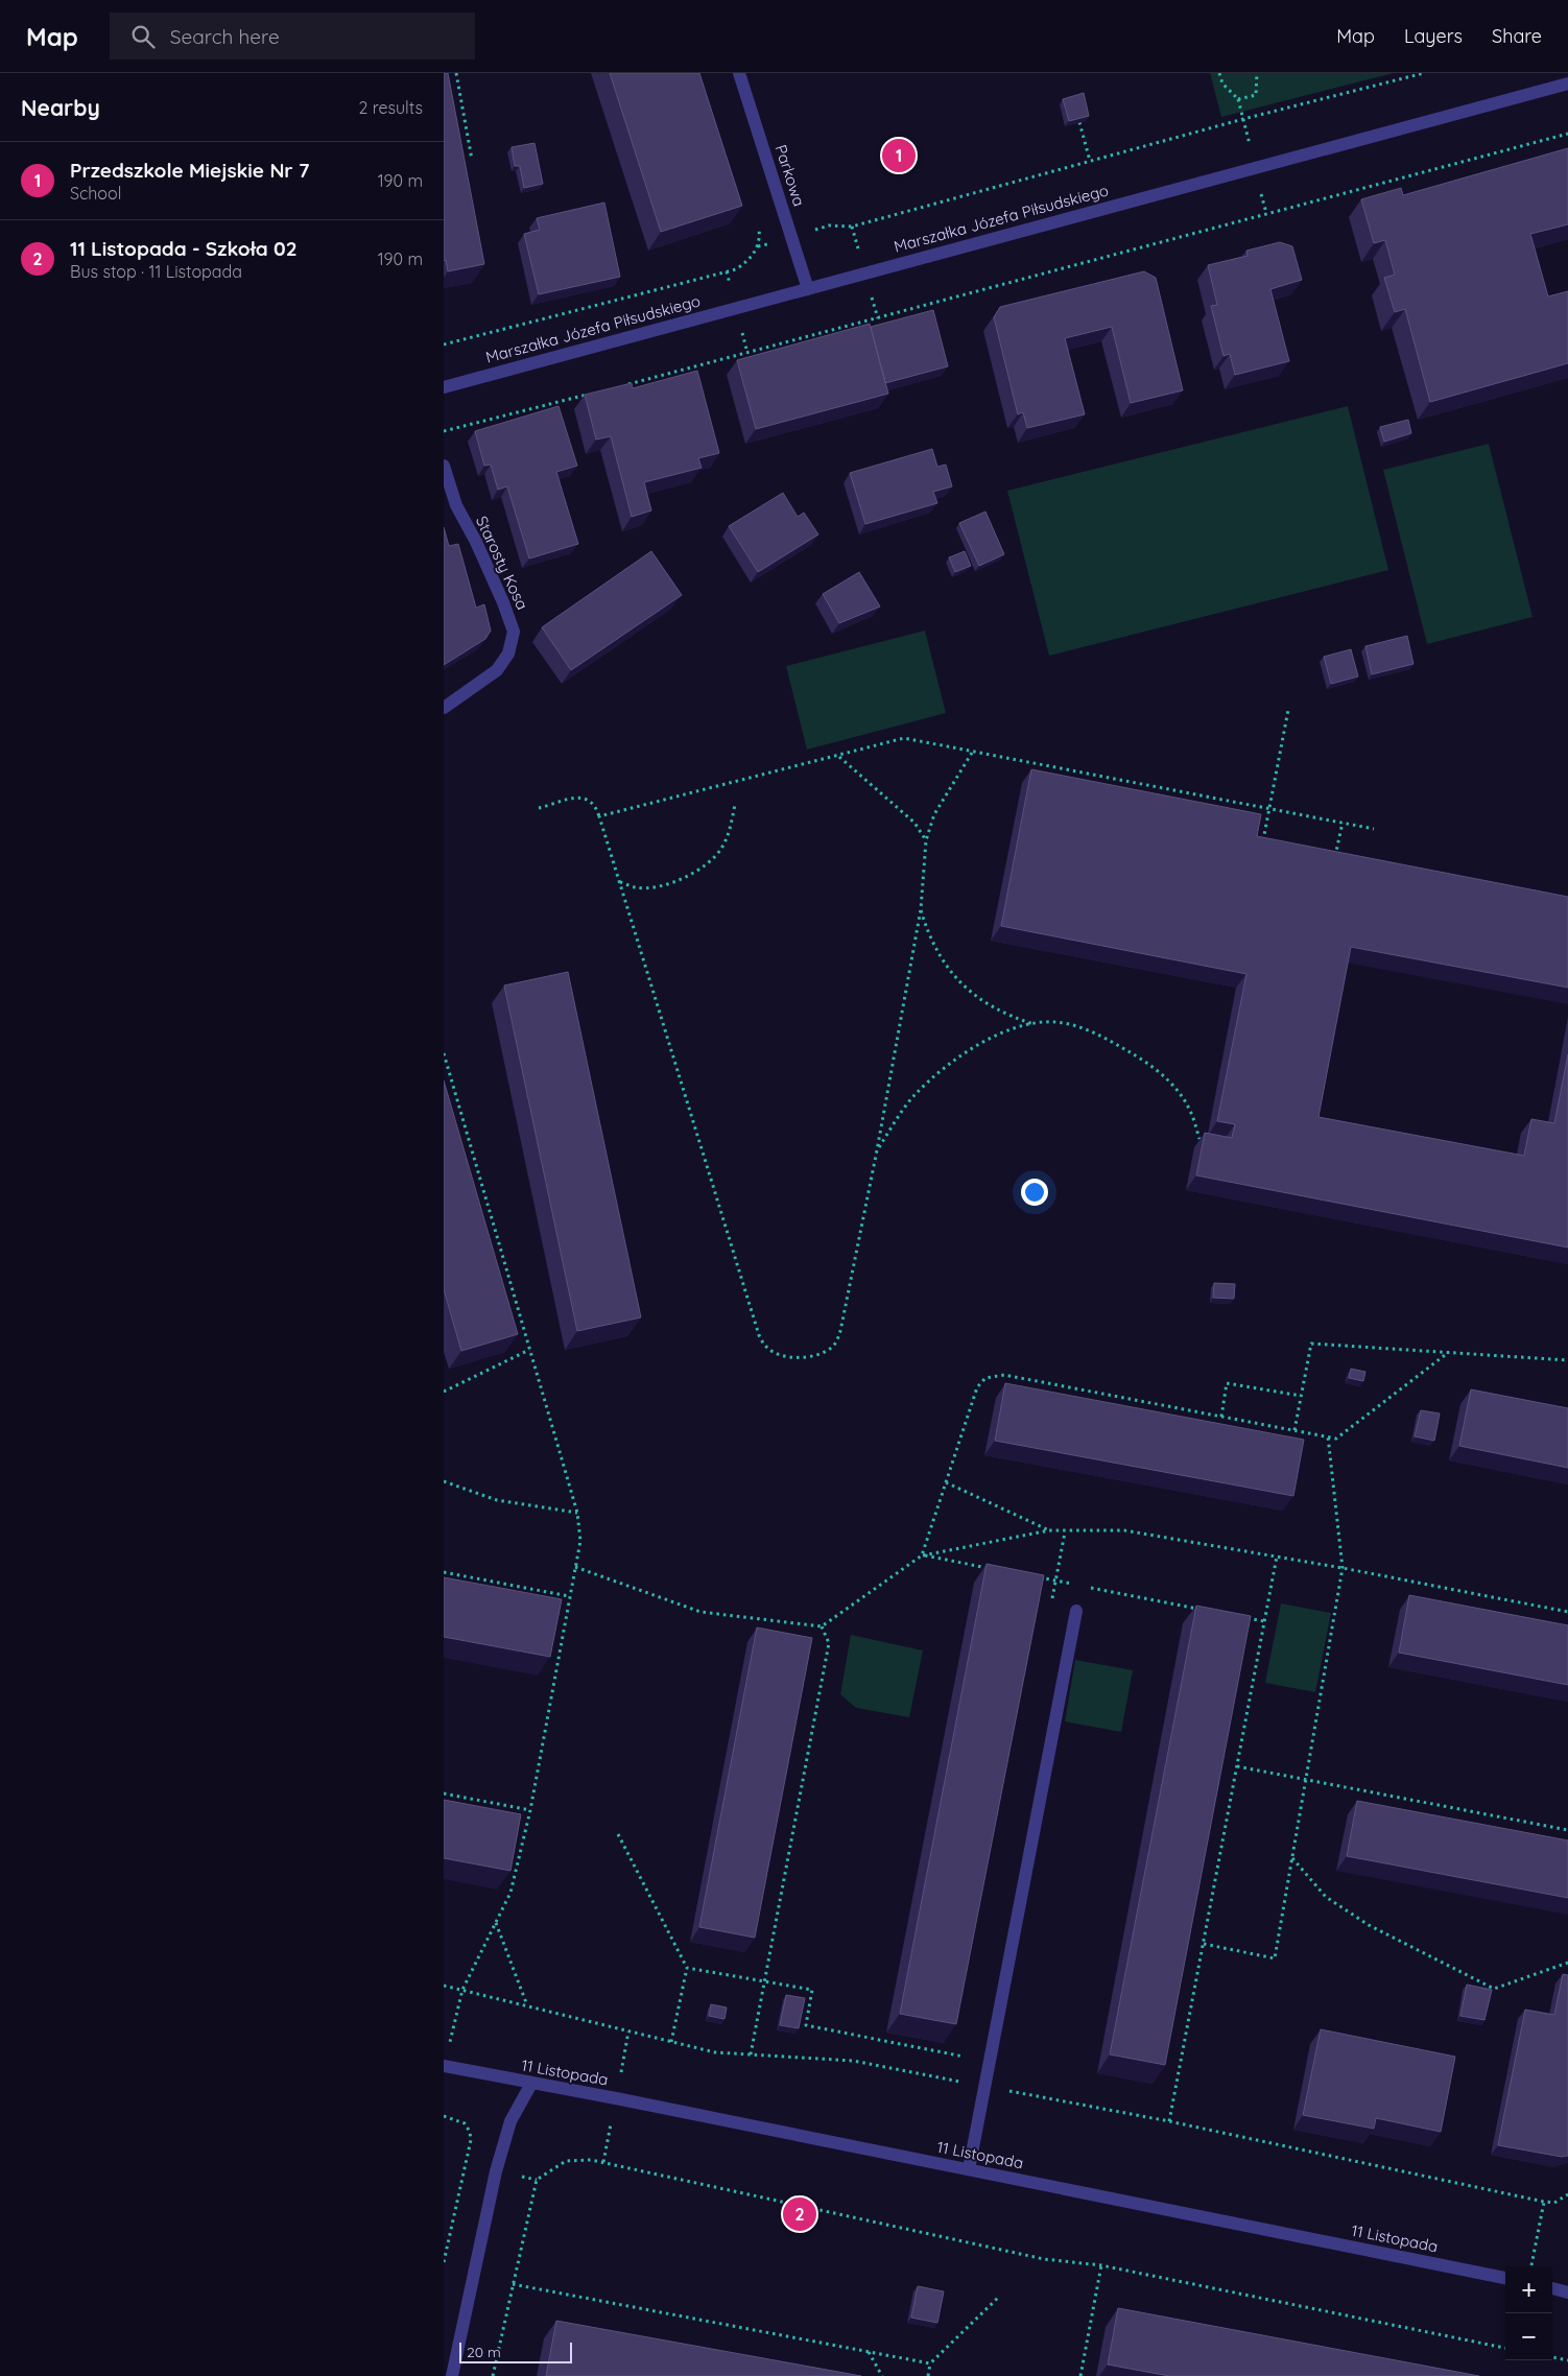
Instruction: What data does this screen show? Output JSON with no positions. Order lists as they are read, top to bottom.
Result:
{
  "streets": {
    "street": [
      "Parkowa",
      "Marszałka Józefa Piłsudskiego",
      "Starosty Kosa",
      "11 Listopada"
    ]
  },
  "crossings": [
    ["Parkowa", "Marszałka Józefa Piłsudskiego"]
  ],
  "scale_bar": "20 m",
  "page": {
    "header": "Map",
    "search": "Search here",
    "nav": ["Map", "Layers", "Share"],
    "heading": ["Nearby", "2 results"],
    "pins": ["1", "2"],
    "list": [
      {
        "mark": "1",
        "name": "Przedszkole Miejskie Nr 7",
        "note": "School",
        "value": "190 m"
      },
      {
        "mark": "2",
        "name": "11 Listopada - Szkoła 02",
        "note": "Bus stop · 11 Listopada",
        "value": "190 m"
      }
    ],
    "map_buttons": ["+", "−"],
    "scale": "20 m"
  }
}
